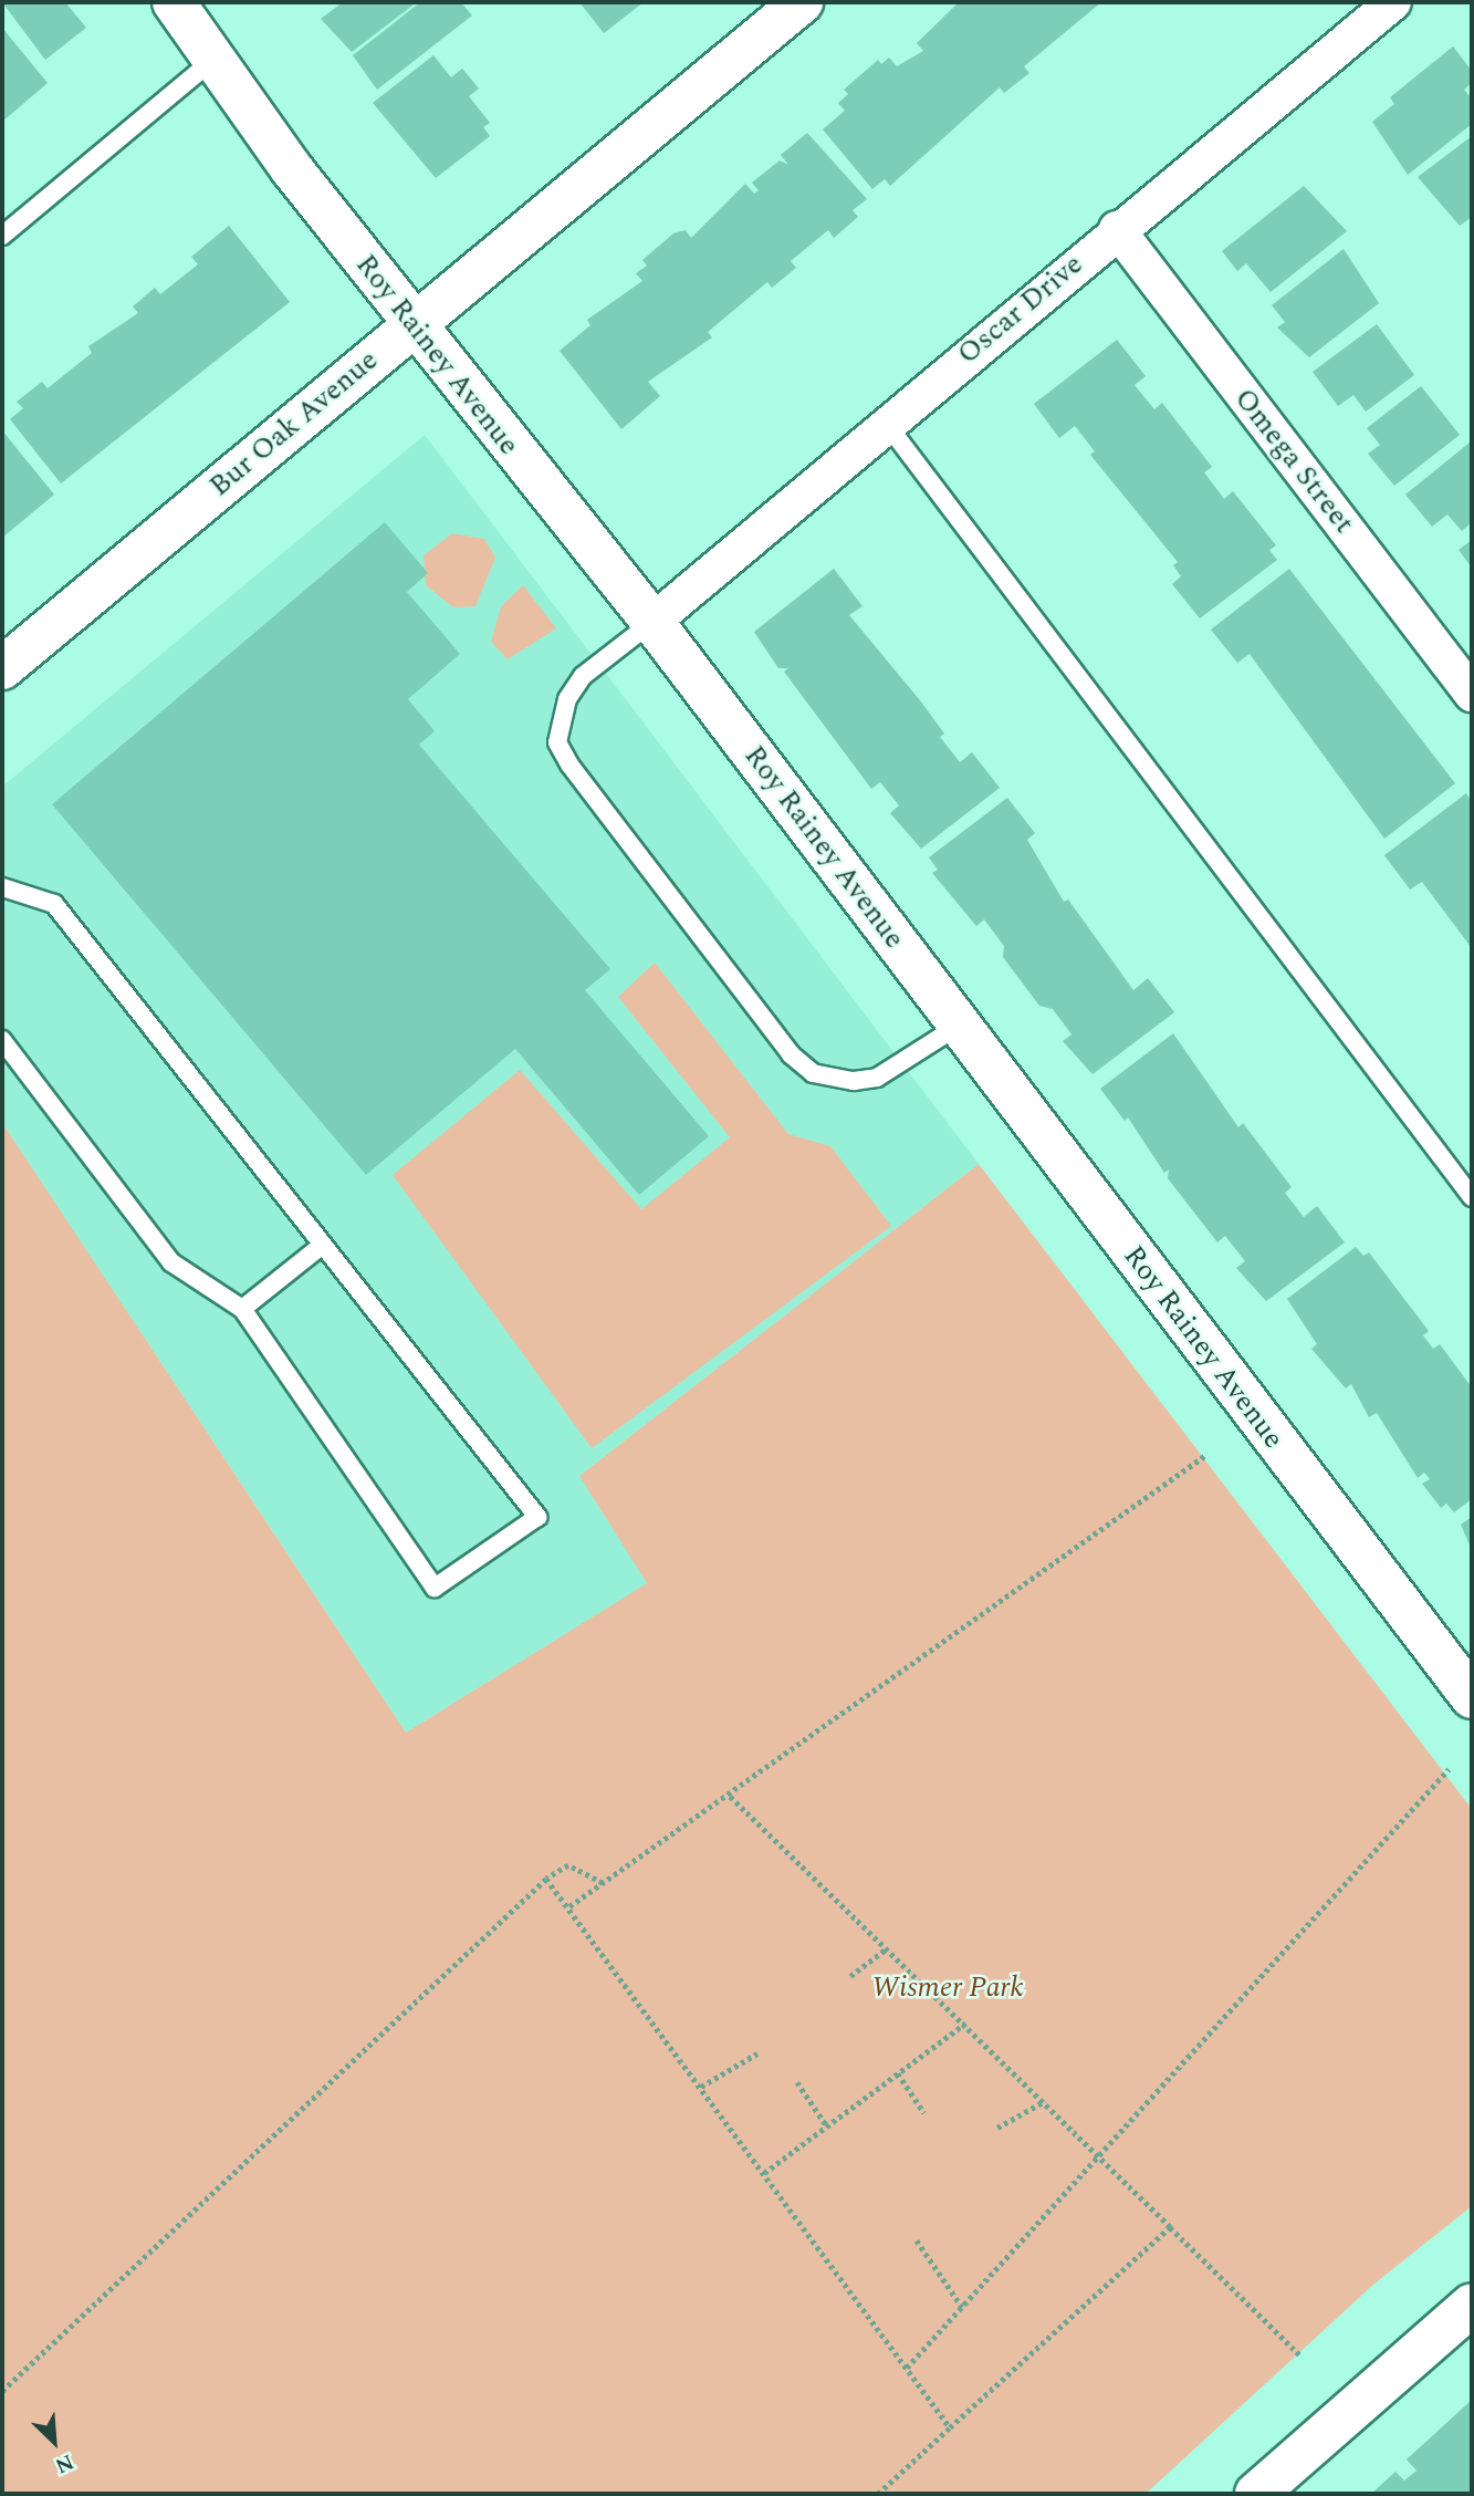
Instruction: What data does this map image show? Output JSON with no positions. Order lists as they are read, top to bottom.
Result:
{
  "streets": {
    "street": [
      "Oscar Drive",
      "Roy Rainey Avenue",
      "Bur Oak Avenue",
      "Omega Street"
    ]
  },
  "crossings": [
    ["Oscar Drive", "Roy Rainey Avenue"],
    ["Oscar Drive", "Omega Street"],
    ["Roy Rainey Avenue", "Bur Oak Avenue"]
  ],
  "parks": ["Wismer Park"],
  "north": "bottom right"
}
